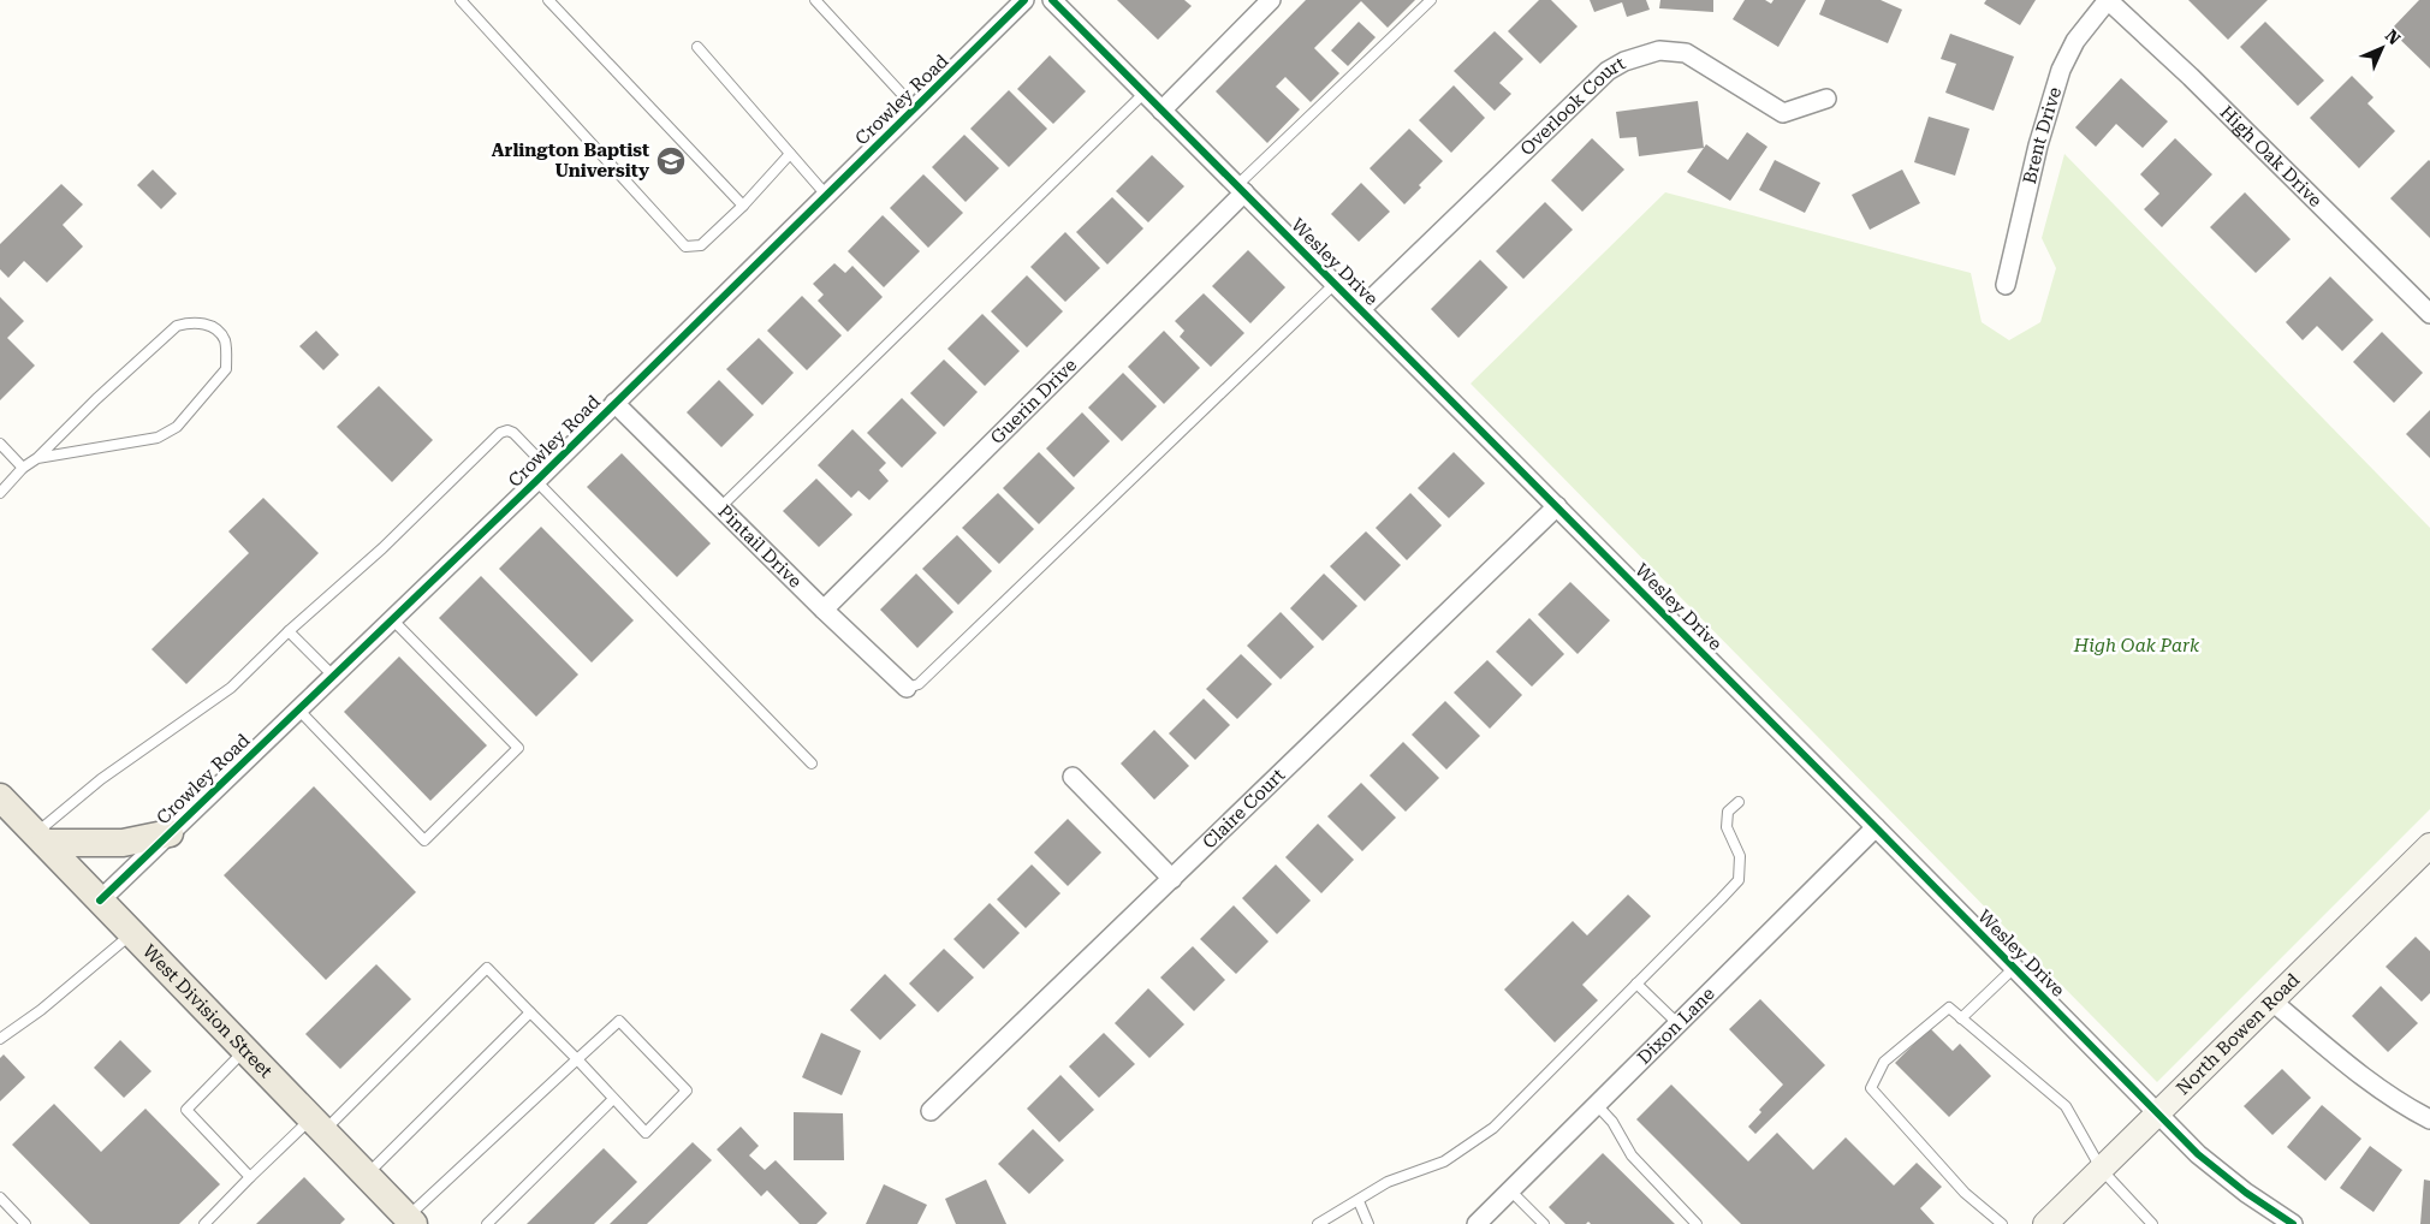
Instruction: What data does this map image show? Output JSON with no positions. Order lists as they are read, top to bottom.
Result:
{
  "streets": {
    "main road": ["West Division Street"],
    "street": [
      "Crowley Road",
      "Overlook Court",
      "Brent Drive",
      "High Oak Drive",
      "Wesley Drive",
      "Guerin Drive",
      "Pintail Drive",
      "Claire Court",
      "Dixon Lane",
      "North Bowen Road"
    ]
  },
  "crossings": [
    ["Crowley Road", "Pintail Drive"],
    ["Crowley Road", "West Division Street"],
    ["Overlook Court", "Wesley Drive"],
    ["Brent Drive", "High Oak Drive"],
    ["Wesley Drive", "Guerin Drive"],
    ["Wesley Drive", "Claire Court"],
    ["Wesley Drive", "Dixon Lane"],
    ["Wesley Drive", "North Bowen Road"],
    ["Guerin Drive", "Pintail Drive"]
  ],
  "parks": ["High Oak Park"],
  "places": {
    "school or university": ["Arlington Baptist University"]
  },
  "north": "top right"
}
